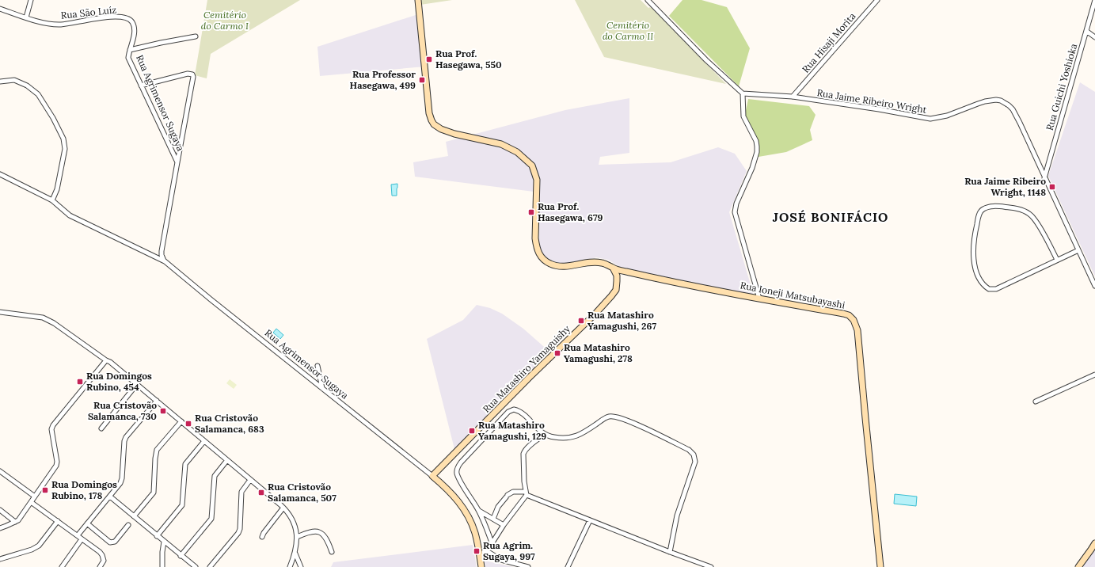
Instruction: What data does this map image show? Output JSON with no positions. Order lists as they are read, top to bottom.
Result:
{
  "streets": {
    "main road": ["Rua Agrimensor Sugaya", "Rua Ioneji Matsubayashi", "Rua Matashiro Yamaguishy"],
    "street": [
      "Rua São Luíz",
      "Rua Hisaji Morita",
      "Rua Guichi Yoshioka",
      "Rua Jaime Ribeiro Wright"
    ]
  },
  "crossings": [
    ["Rua São Luíz", "Rua Agrimensor Sugaya"],
    ["Rua Hisaji Morita", "Rua Jaime Ribeiro Wright"],
    ["Rua Guichi Yoshioka", "Rua Jaime Ribeiro Wright"],
    ["Rua Agrimensor Sugaya", "Rua Matashiro Yamaguishy"],
    ["Rua Ioneji Matsubayashi", "Rua Matashiro Yamaguishy"]
  ],
  "districts": ["JOSÉ BONIFÁCIO"],
  "parks": ["Cemitério do Carmo I", "Cemitério do Carmo II"],
  "places": {
    "transit": [
      "Rua Prof. Hasegawa, 550",
      "Rua Professor Hasegawa, 499",
      "Rua Jaime Ribeiro Wright, 1148",
      "Rua Prof. Hasegawa, 679",
      "Rua Matashiro Yamagushi, 267",
      "Rua Matashiro Yamagushi, 278",
      "Rua Domingos Rubino, 454",
      "Rua Cristovão Salamanca, 730",
      "Rua Cristovão Salamanca, 683",
      "Rua Matashiro Yamagushi, 129",
      "Rua Domingos Rubino, 178",
      "Rua Cristovão Salamanca, 507",
      "Rua Agrim. Sugaya, 997"
    ]
  }
}
